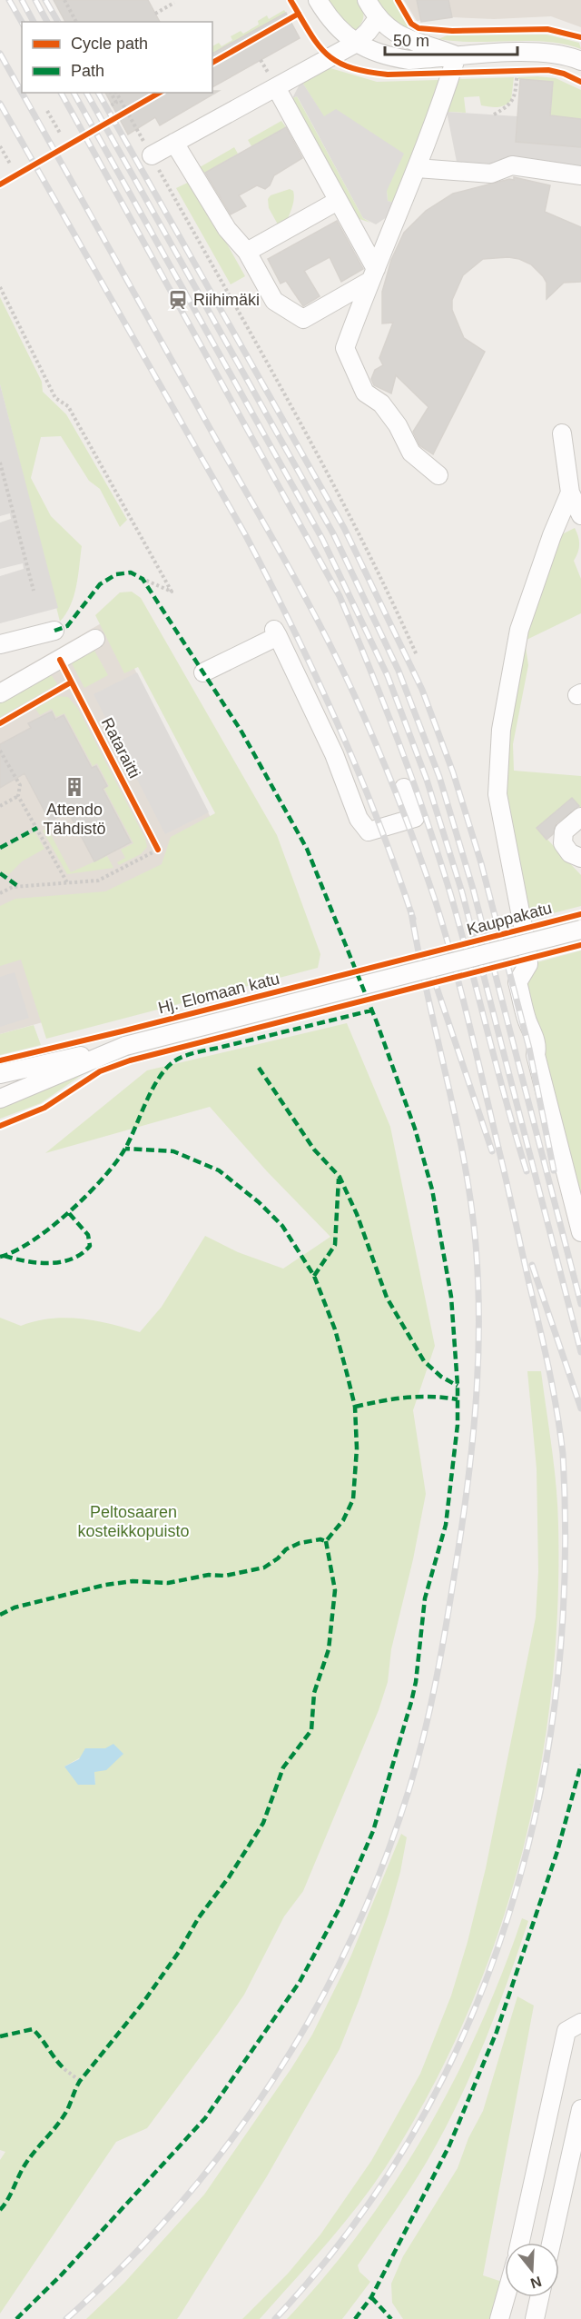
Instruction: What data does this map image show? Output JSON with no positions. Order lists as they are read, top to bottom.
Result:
{
  "streets": {
    "street": ["Kauppakatu", "Hj. Elomaan katu"],
    "cycle path": ["Rataraitti"]
  },
  "crossings": [
    ["Kauppakatu", "Hj. Elomaan katu"]
  ],
  "parks": ["Peltosaaren kosteikkopuisto"],
  "places": {
    "station": ["Riihimäki"],
    "building": ["Attendo Tähdistö"]
  },
  "legend": ["Cycle path", "Path"],
  "scale_bar": "50 m",
  "north": "bottom"
}
